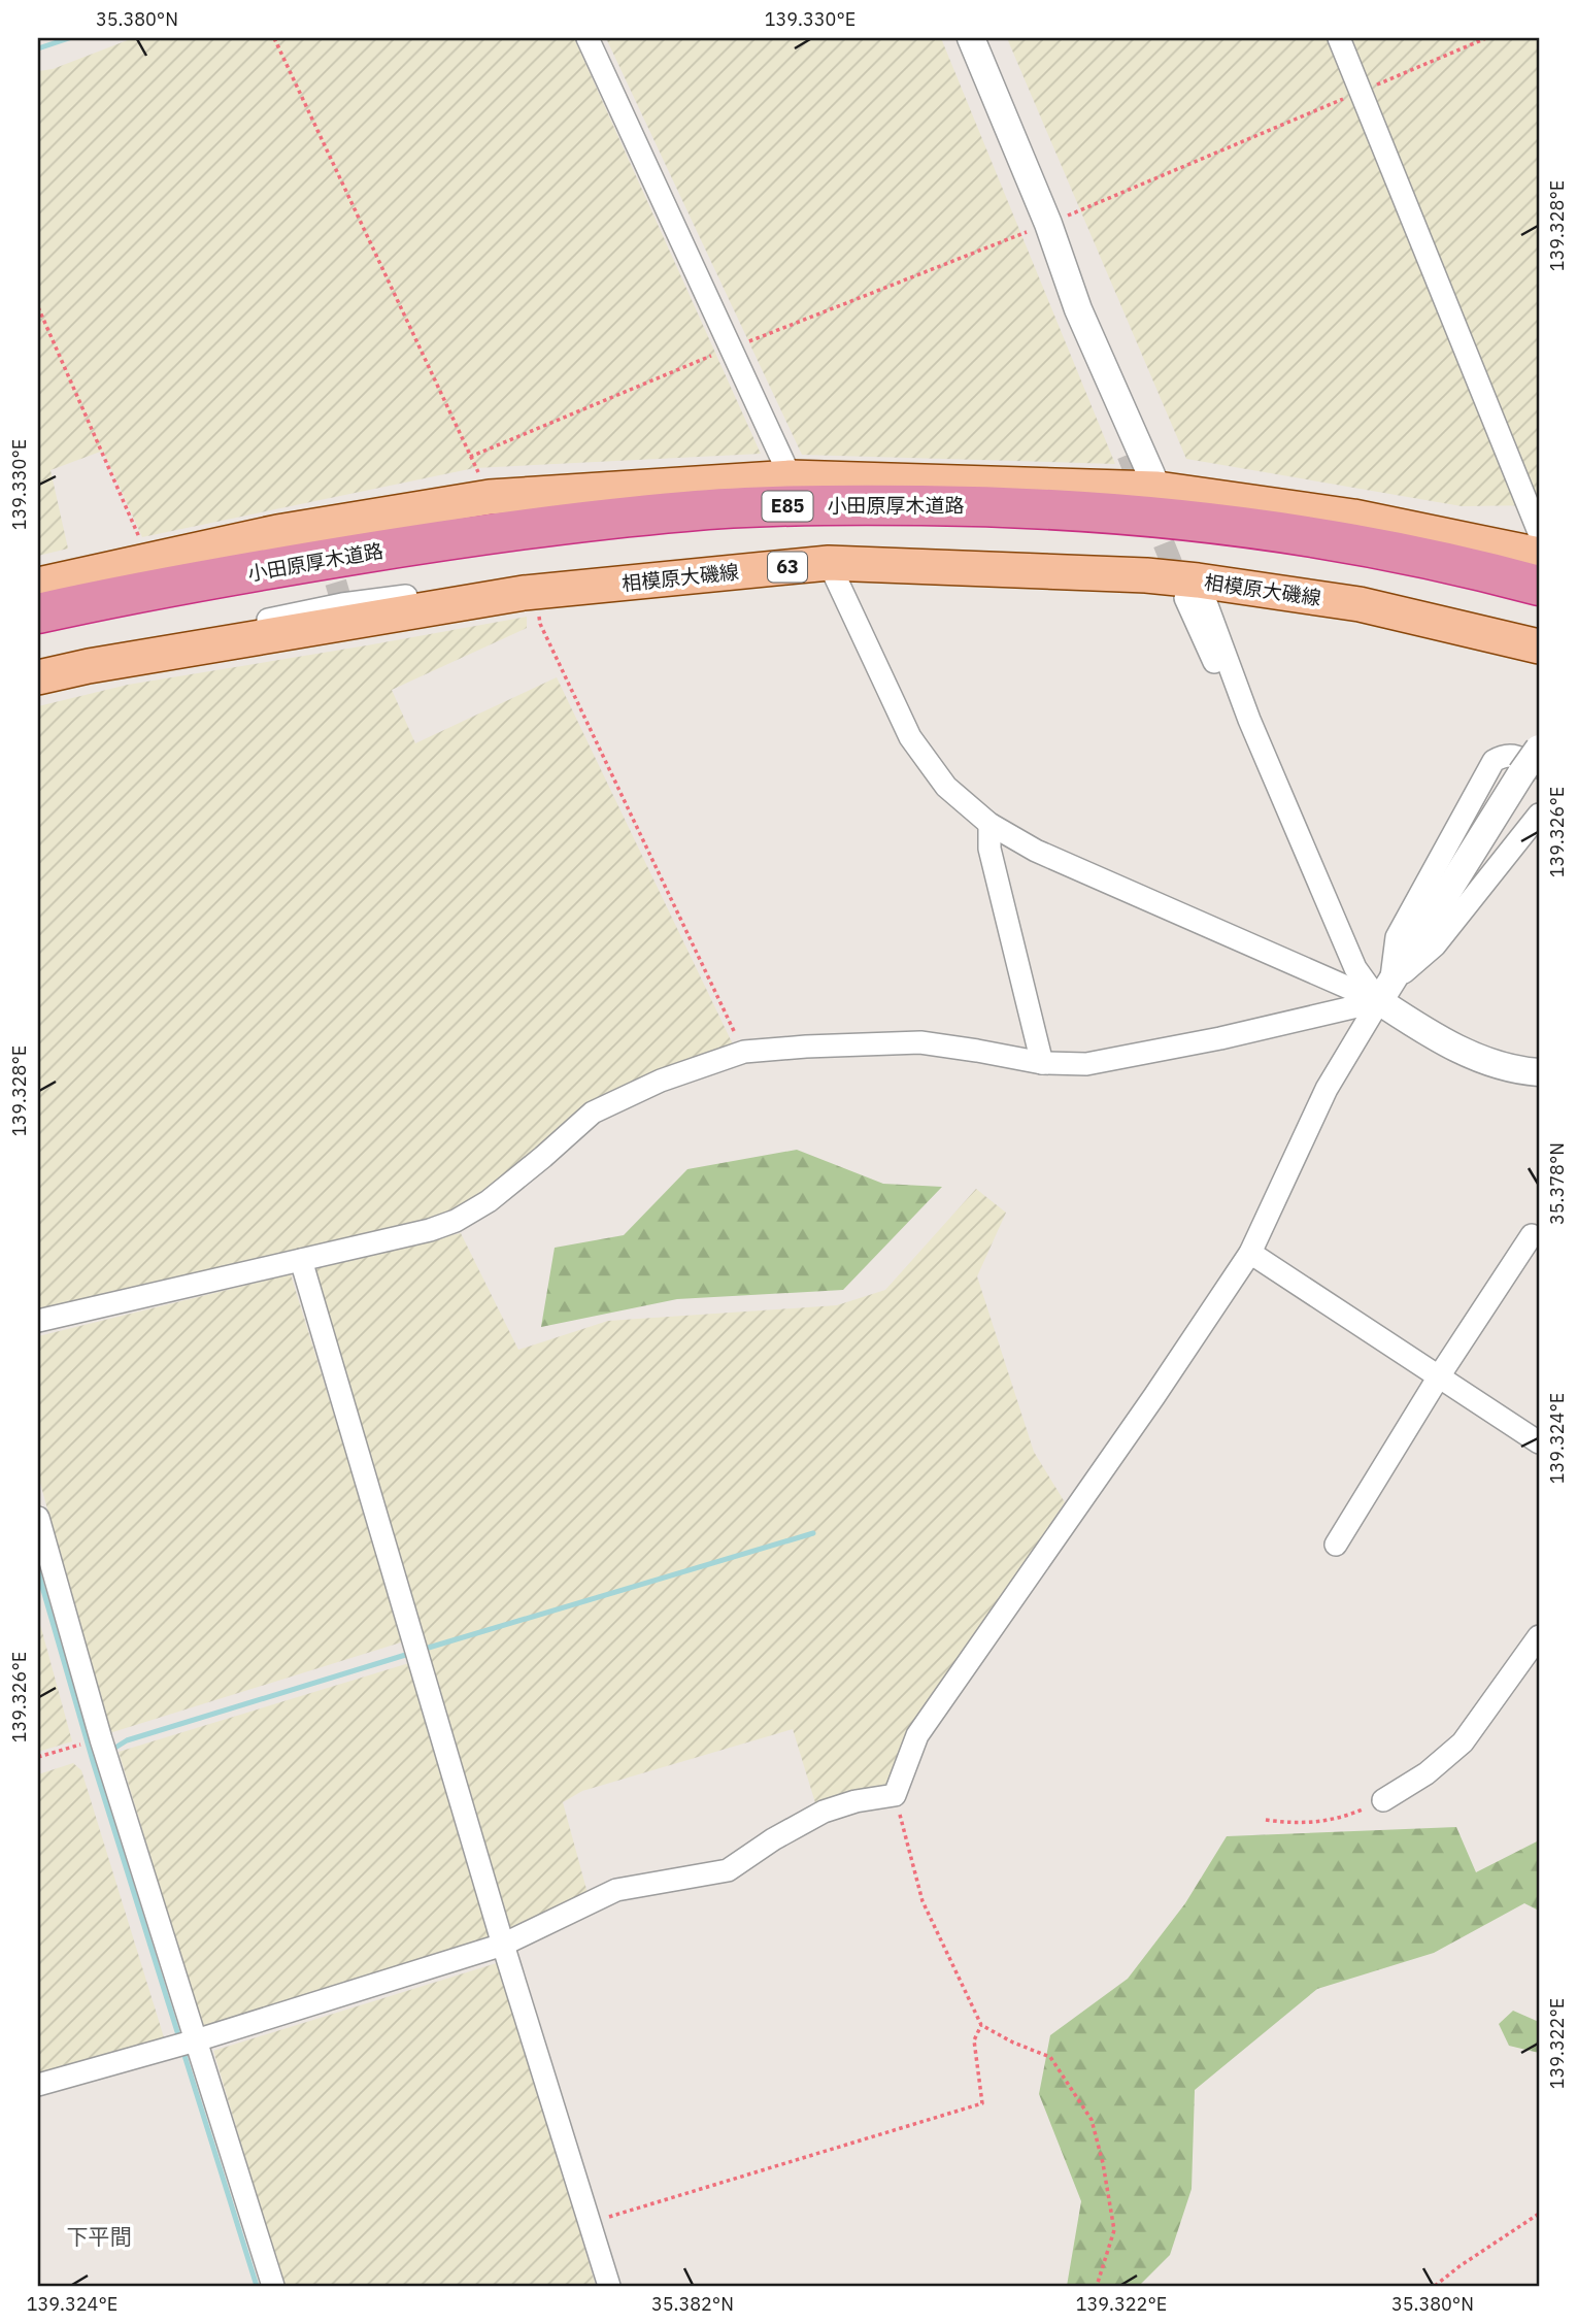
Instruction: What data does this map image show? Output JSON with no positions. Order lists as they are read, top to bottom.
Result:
{
  "streets": {
    "highway": ["小田原厚木道路", "E85"],
    "main road": ["63", "相模原大磯線"]
  },
  "districts": ["下平間"],
  "coordinates": [
    "35.380°N",
    "139.330°E",
    "139.328°E",
    "139.326°E",
    "35.378°N",
    "139.324°E",
    "139.322°E",
    "35.382°N"
  ]
}
